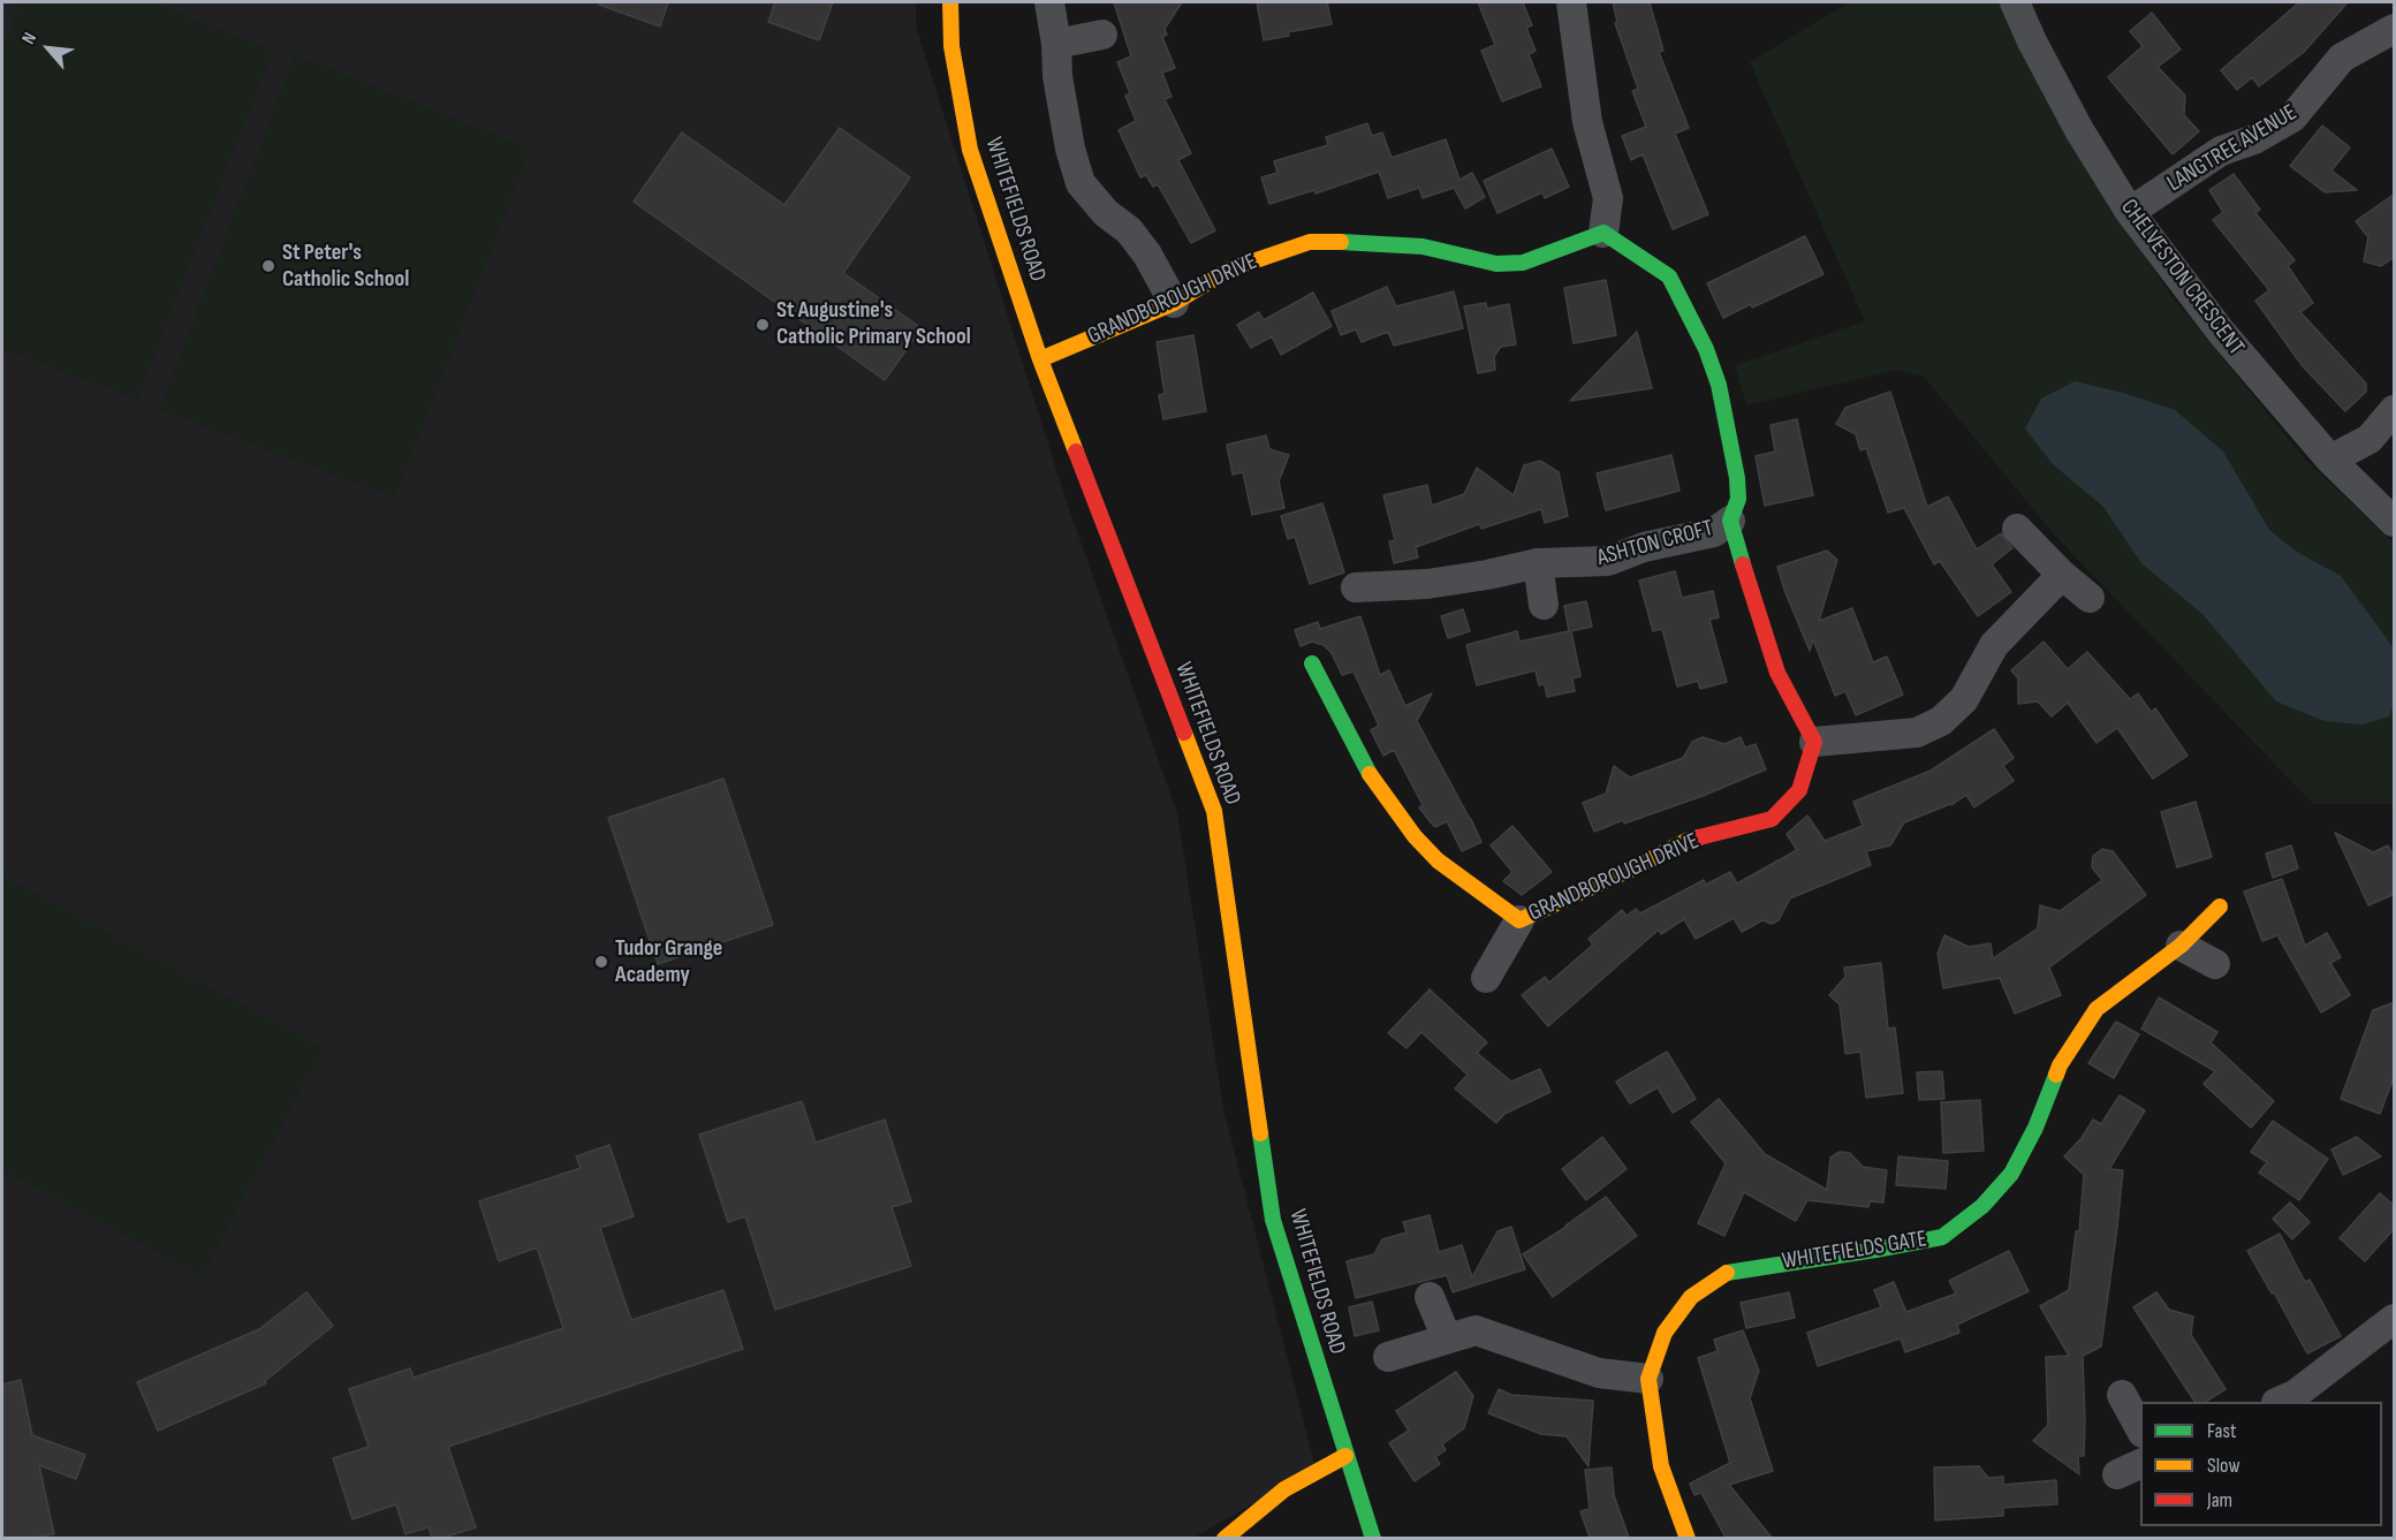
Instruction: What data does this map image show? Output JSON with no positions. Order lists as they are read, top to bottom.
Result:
{
  "streets": {
    "street": [
      "LANGTREE AVENUE",
      "WHITEFIELDS ROAD",
      "CHELVESTON CRESCENT",
      "GRANDBOROUGH DRIVE",
      "ASHTON CROFT",
      "WHITEFIELDS GATE"
    ]
  },
  "crossings": [
    ["LANGTREE AVENUE", "CHELVESTON CRESCENT"],
    ["WHITEFIELDS ROAD", "GRANDBOROUGH DRIVE"]
  ],
  "places": ["St Peter's Catholic School", "St Augustine's Catholic Primary School", "Tudor Grange Academy"],
  "legend": ["Fast", "Slow", "Jam"],
  "north": "top left"
}
